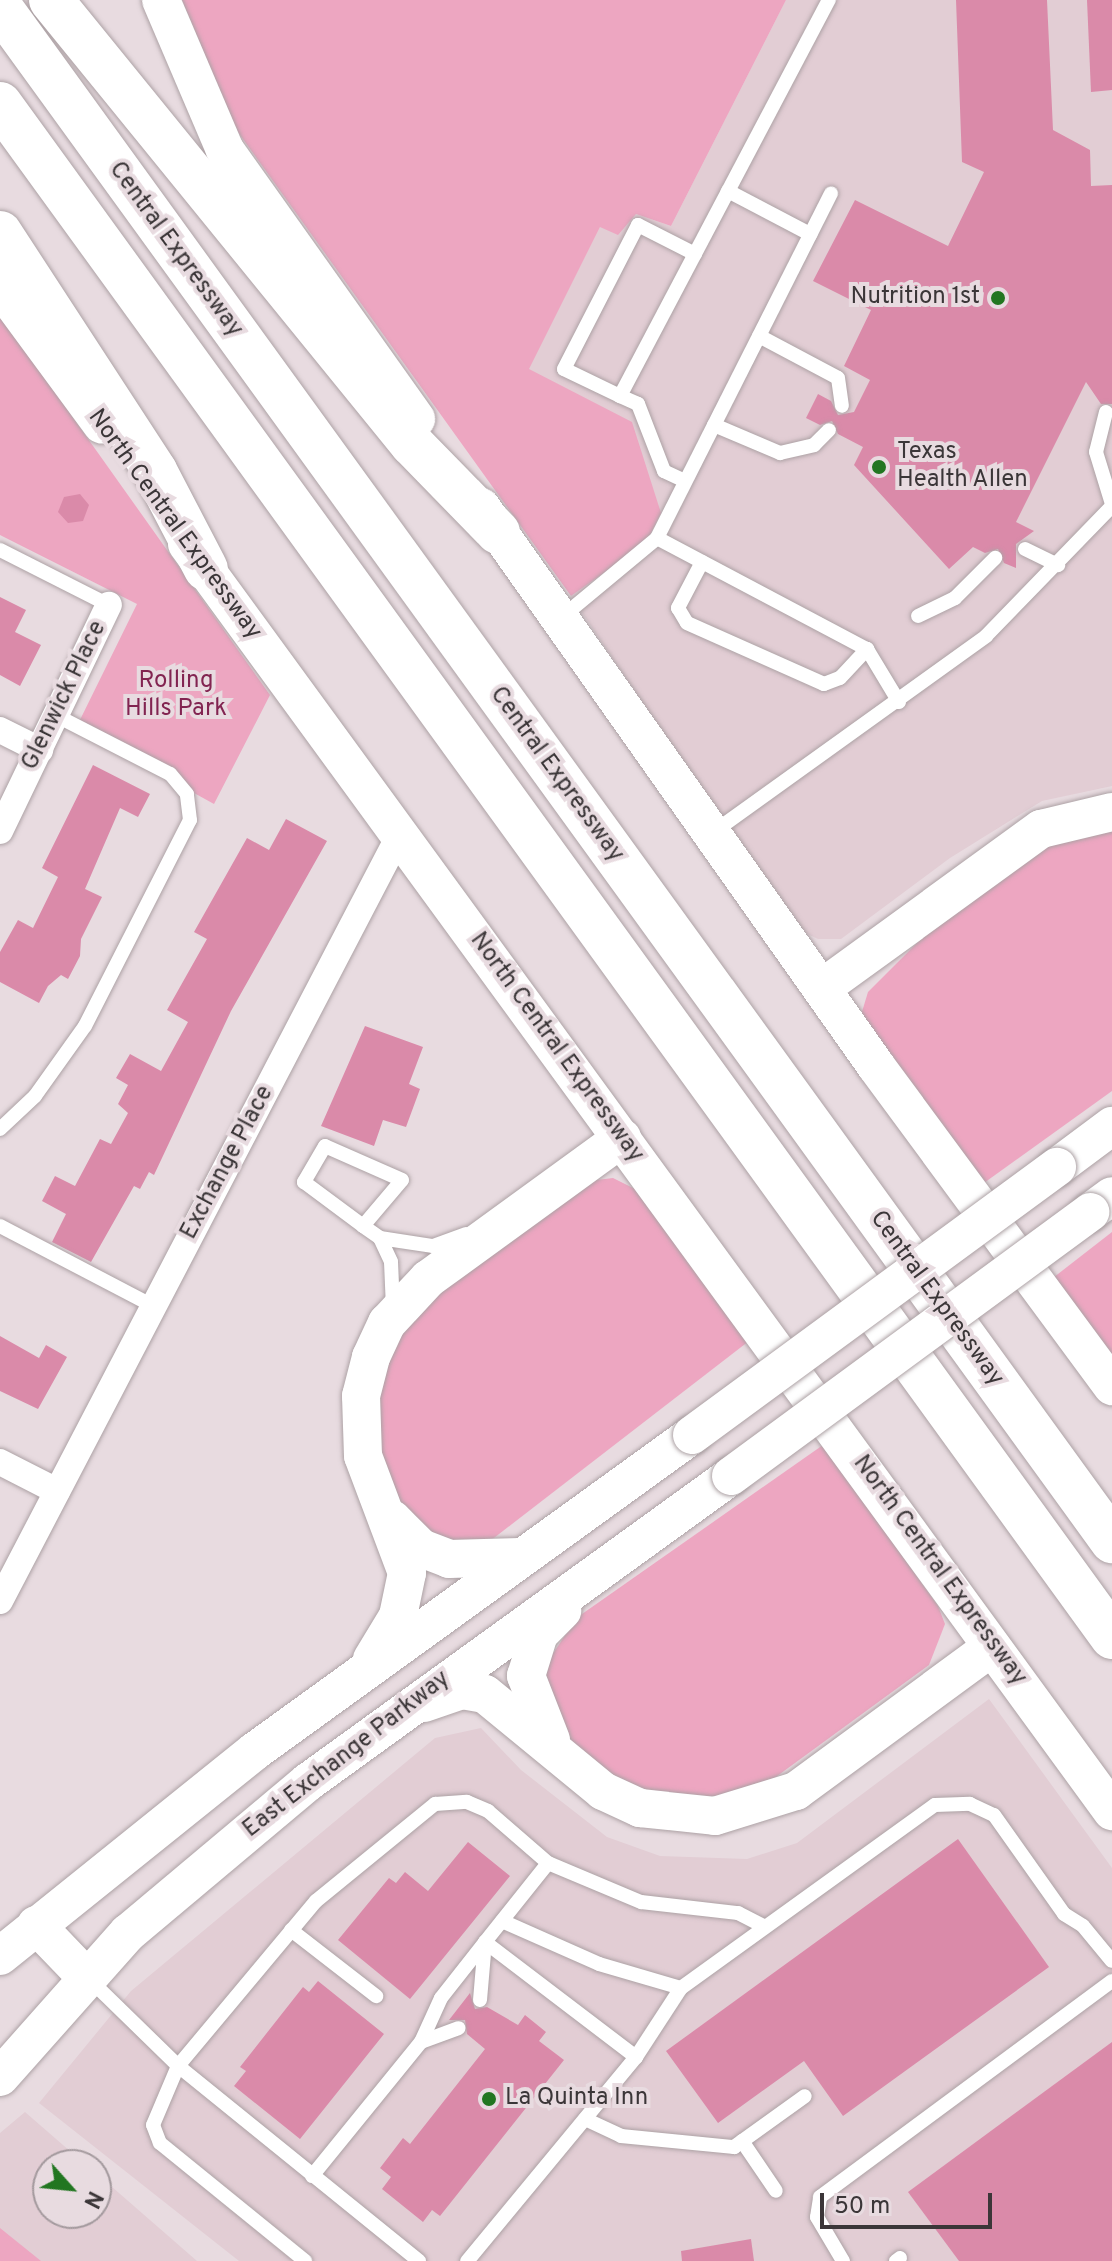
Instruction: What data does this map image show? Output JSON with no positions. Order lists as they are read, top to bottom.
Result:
{
  "streets": {
    "highway": ["Central Expressway"],
    "main road": ["North Central Expressway", "East Exchange Parkway"],
    "street": ["Glenwick Place", "Exchange Place"]
  },
  "crossings": [
    ["North Central Expressway", "Exchange Place"]
  ],
  "parks": ["Rolling Hills Park"],
  "places": ["Nutrition 1st", "Texas Health Allen", "La Quinta Inn"],
  "scale_bar": "50 m",
  "north": "bottom right"
}
